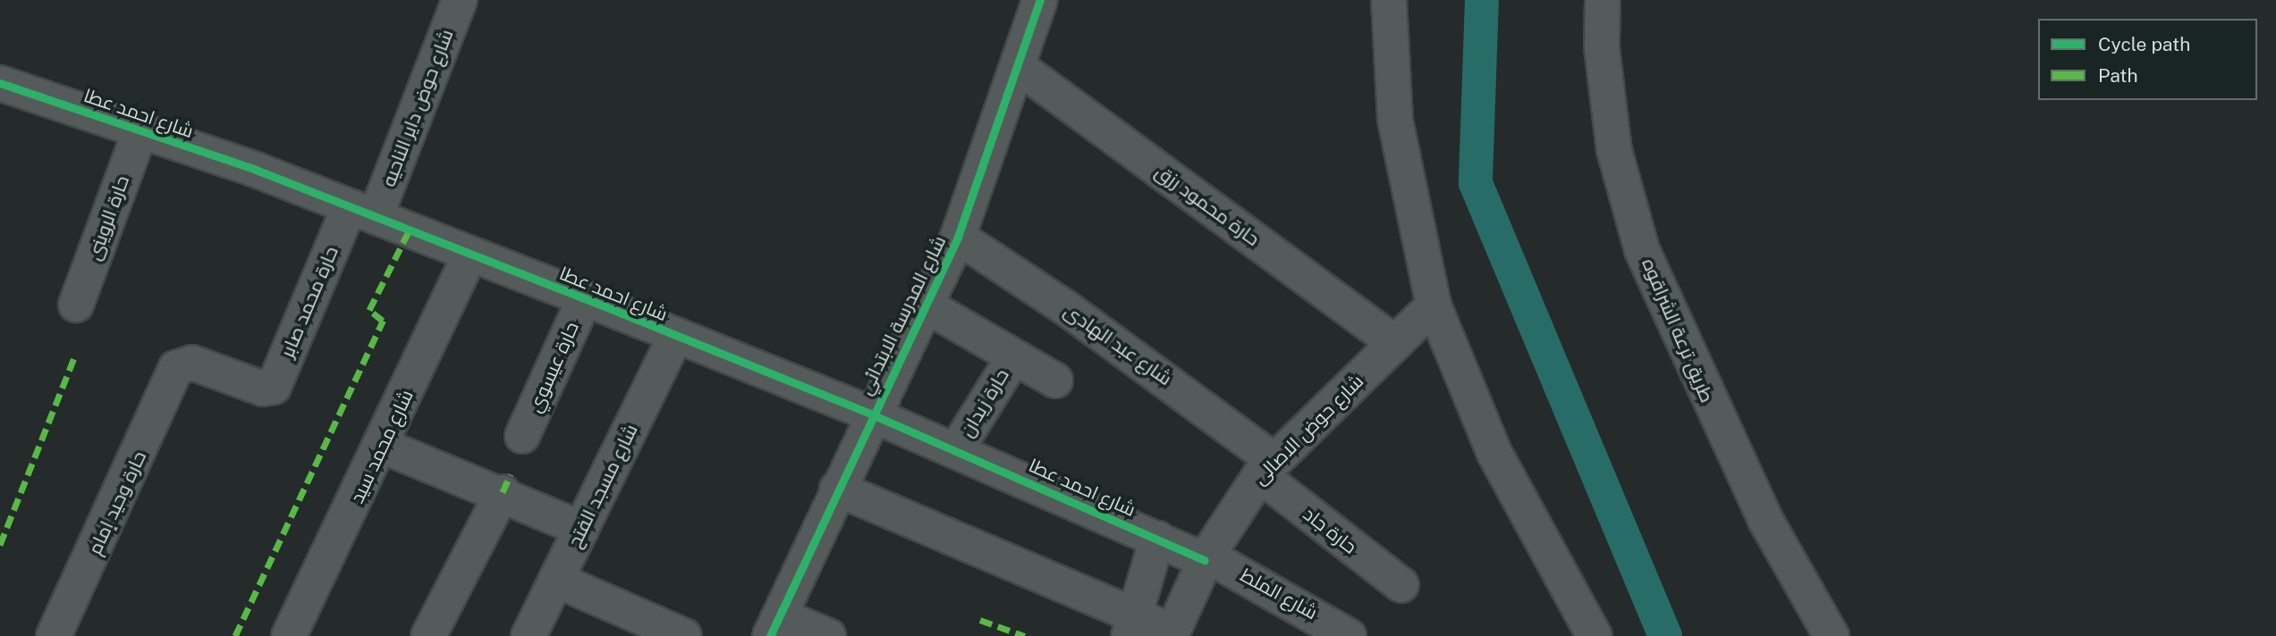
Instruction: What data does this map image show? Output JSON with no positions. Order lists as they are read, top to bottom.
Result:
{
  "streets": {
    "street": [
      "شارع حوض داير الناحيه",
      "شارع احمد عطا",
      "حارة محمود رزق",
      "حارة الروينى",
      "حارة محمد صابر",
      "شارع المدرسة الابتدائي",
      "طريق ترعة الشراقوه",
      "شارع عبد الهادى",
      "حارة عيسوي",
      "حارة زيدان",
      "شارع حوض الاصالى",
      "شارع محمد سيد",
      "شارع مسجد الفتح",
      "حارة وحيد إمام",
      "حارة جاد",
      "شارع الملط"
    ]
  },
  "crossings": [
    ["شارع حوض داير الناحيه", "شارع احمد عطا"],
    ["شارع حوض داير الناحيه", "حارة محمد صابر"],
    ["شارع احمد عطا", "حارة الروينى"],
    ["شارع احمد عطا", "حارة محمد صابر"],
    ["شارع احمد عطا", "شارع المدرسة الابتدائي"],
    ["شارع احمد عطا", "حارة عيسوي"],
    ["شارع احمد عطا", "حارة زيدان"],
    ["شارع احمد عطا", "شارع حوض الاصالى"],
    ["شارع احمد عطا", "شارع محمد سيد"],
    ["شارع احمد عطا", "شارع مسجد الفتح"],
    ["شارع احمد عطا", "شارع الملط"],
    ["حارة محمود رزق", "شارع المدرسة الابتدائي"],
    ["حارة محمود رزق", "شارع حوض الاصالى"],
    ["حارة محمد صابر", "حارة وحيد إمام"],
    ["شارع المدرسة الابتدائي", "شارع عبد الهادى"],
    ["شارع عبد الهادى", "شارع حوض الاصالى"],
    ["شارع عبد الهادى", "حارة جاد"],
    ["شارع حوض الاصالى", "حارة جاد"],
    ["شارع حوض الاصالى", "شارع الملط"]
  ],
  "legend": ["Cycle path", "Path"]
}
